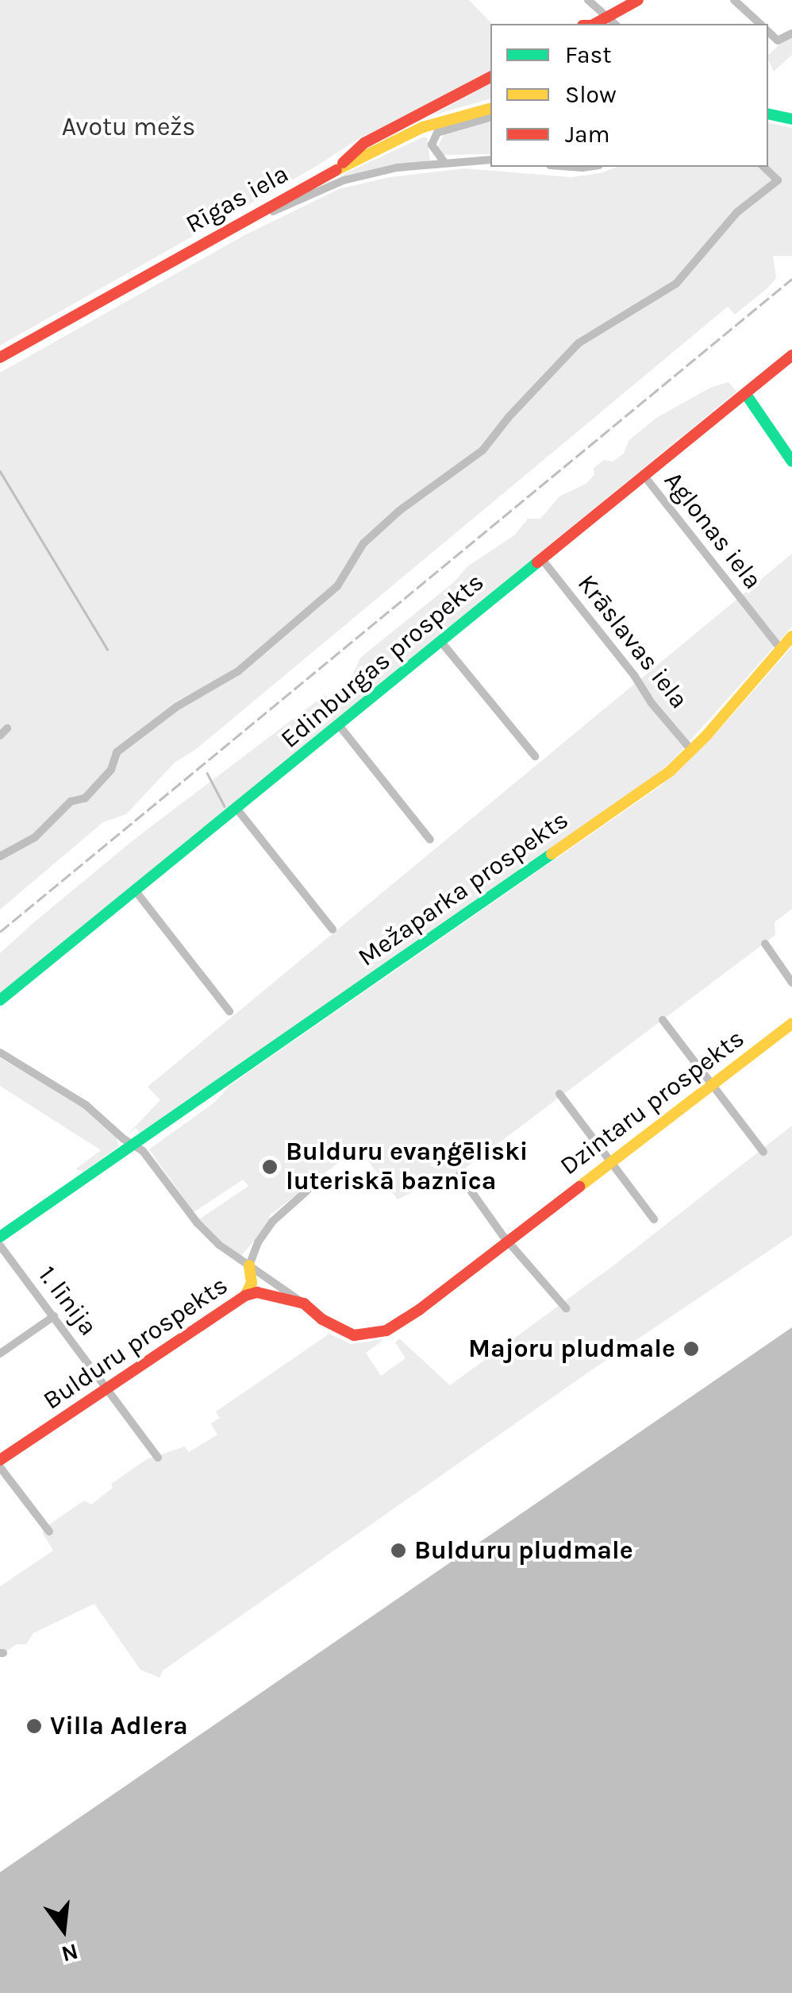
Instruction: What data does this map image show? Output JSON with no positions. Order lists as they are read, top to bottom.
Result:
{
  "streets": {
    "street": [
      "Rīgas iela",
      "Aglonas iela",
      "Krāslavas iela",
      "Edinburgas prospekts",
      "Mežaparka prospekts",
      "Dzintaru prospekts",
      "1. līnija",
      "Bulduru prospekts"
    ]
  },
  "crossings": [
    ["Aglonas iela", "Edinburgas prospekts"],
    ["Aglonas iela", "Mežaparka prospekts"],
    ["Krāslavas iela", "Edinburgas prospekts"],
    ["Krāslavas iela", "Mežaparka prospekts"],
    ["Dzintaru prospekts", "Bulduru prospekts"],
    ["1. līnija", "Bulduru prospekts"]
  ],
  "parks": ["Avotu mežs"],
  "places": [
    "Bulduru evaņģēliski luteriskā baznīca",
    "Majoru pludmale",
    "Bulduru pludmale",
    "Villa Adlera"
  ],
  "legend": ["Fast", "Slow", "Jam"],
  "north": "bottom"
}
